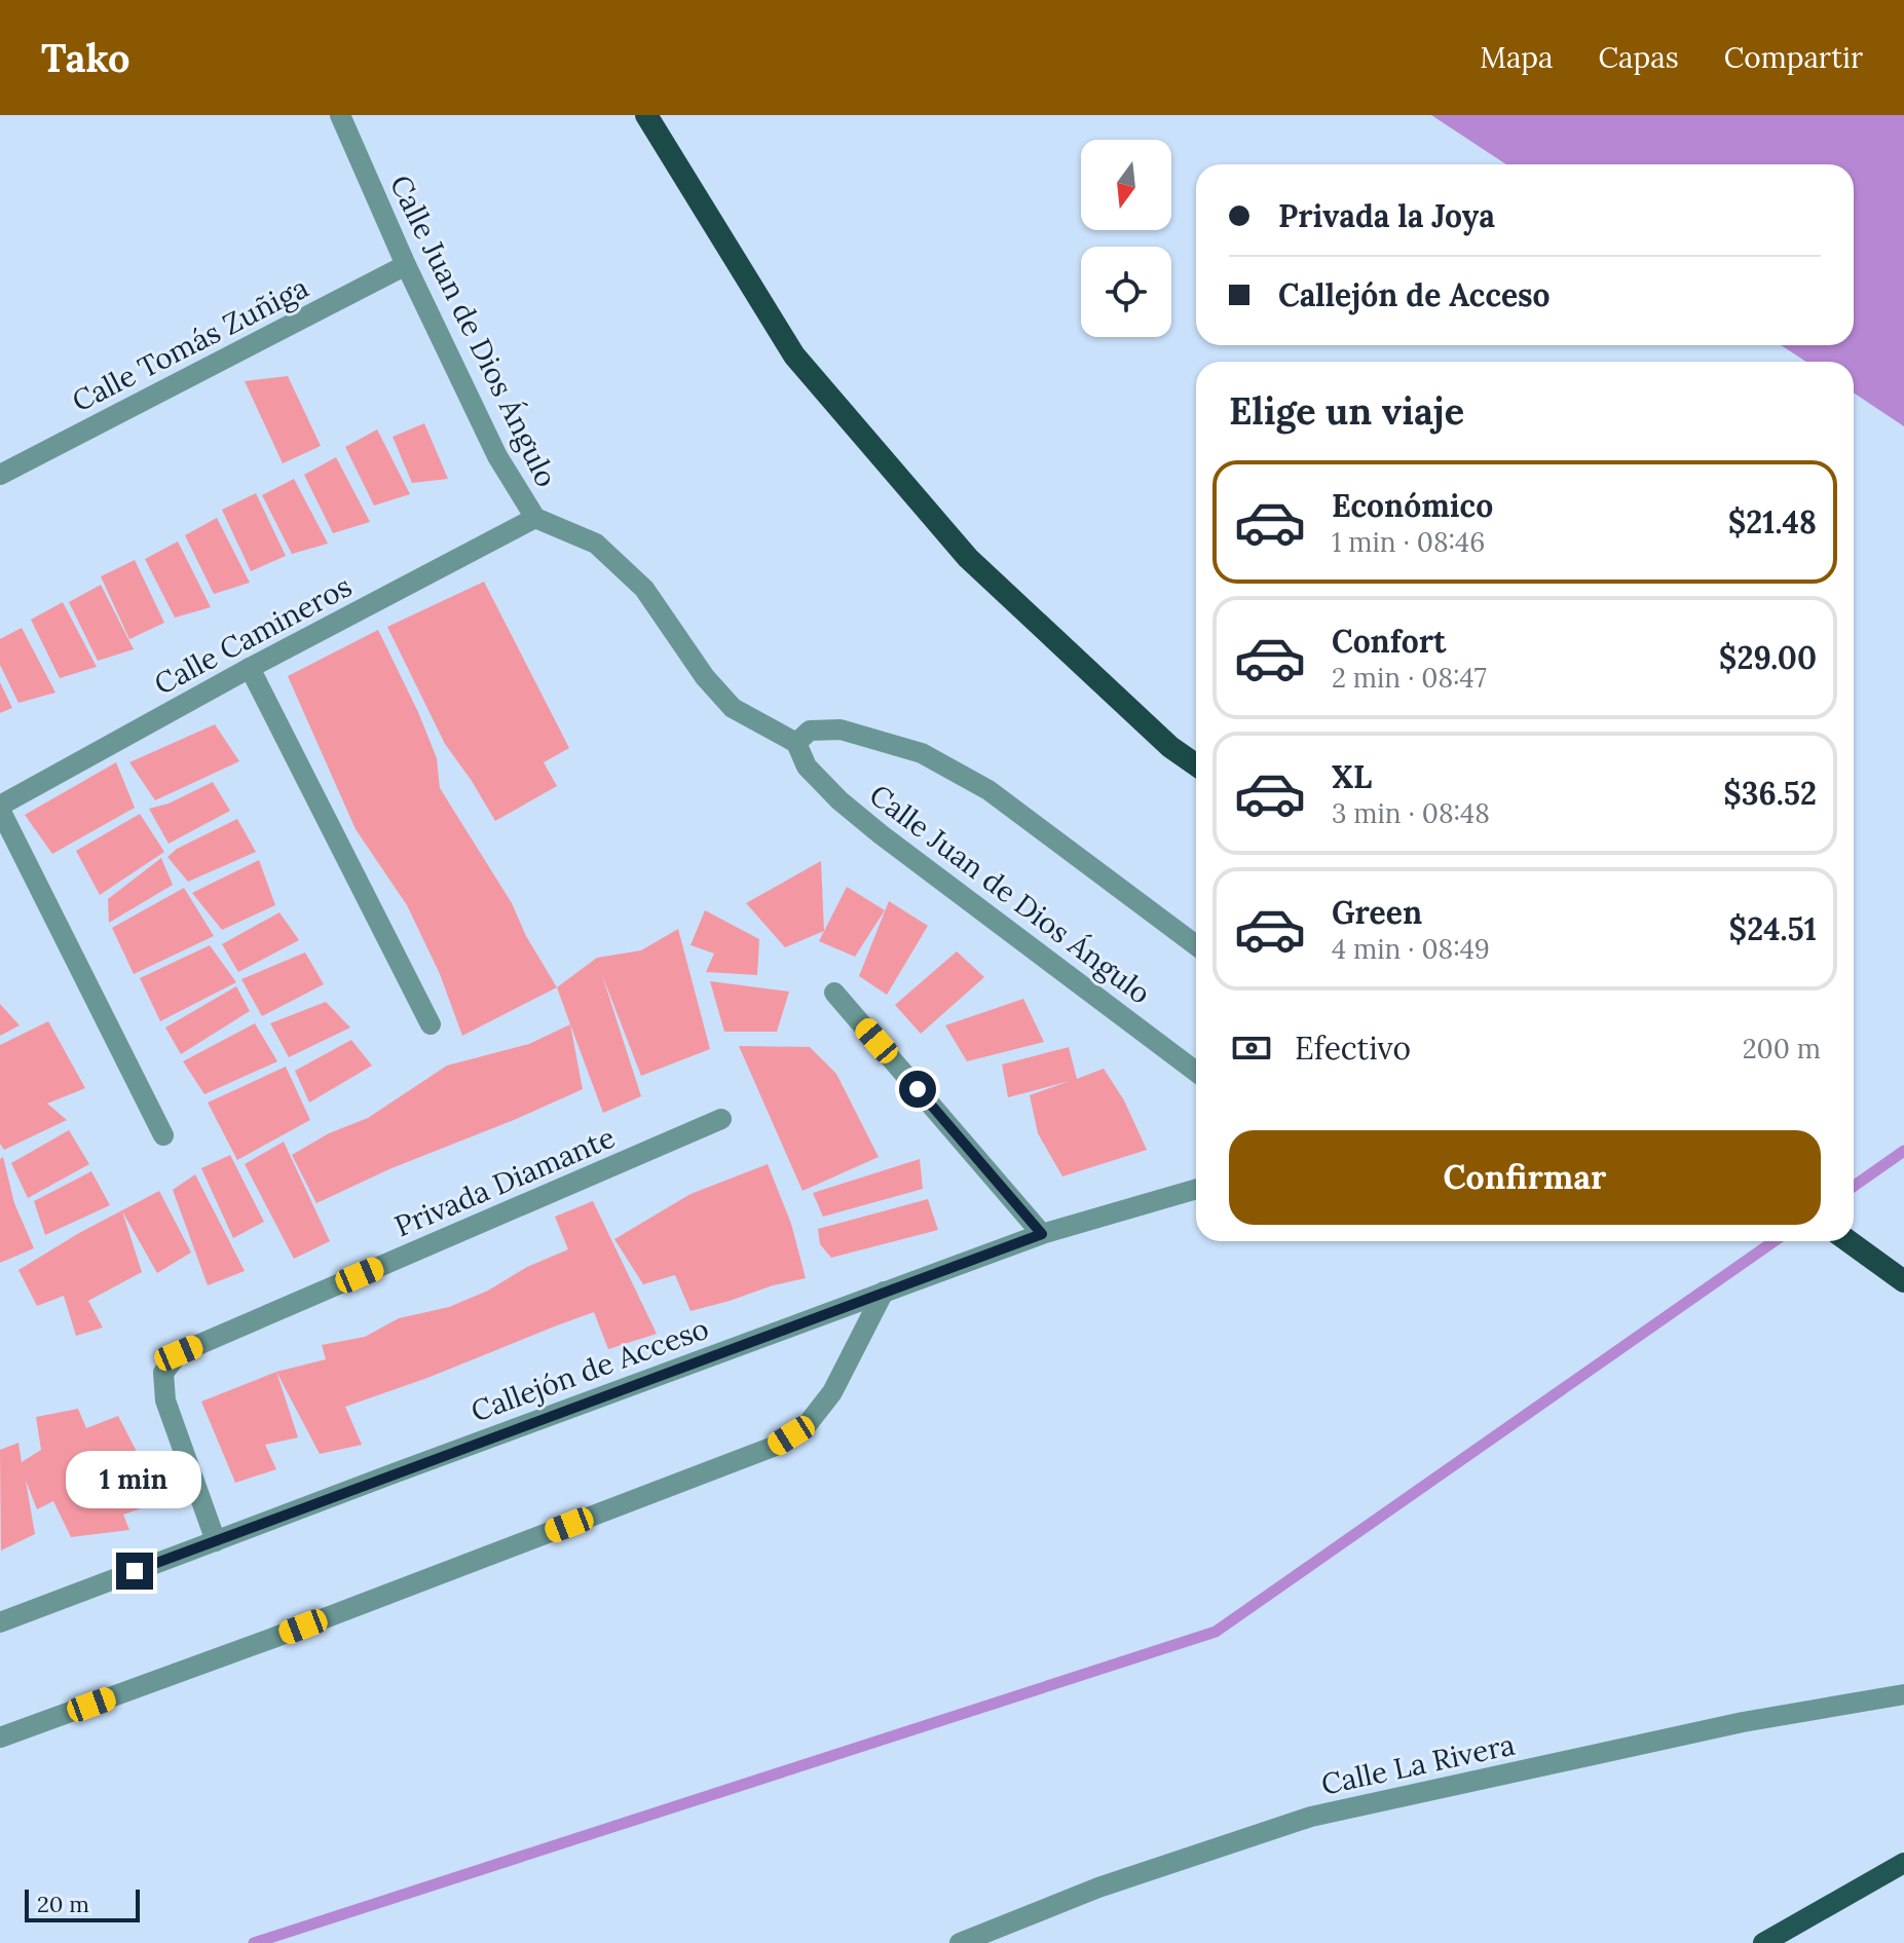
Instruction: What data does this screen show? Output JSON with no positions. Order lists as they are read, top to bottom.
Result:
{
  "streets": {
    "street": [
      "Calle Juan de Dios Ángulo",
      "Calle Tomás Zuñiga",
      "Calle Camineros",
      "Privada Diamante",
      "Callejón de Acceso",
      "Calle La Rivera"
    ]
  },
  "crossings": [
    ["Calle Juan de Dios Ángulo", "Calle Tomás Zuñiga"],
    ["Calle Juan de Dios Ángulo", "Calle Camineros"],
    ["Privada Diamante", "Callejón de Acceso"]
  ],
  "scale_bar": "20 m",
  "north": "bottom",
  "page": {
    "header": "Tako",
    "nav": ["Mapa", "Capas", "Compartir"],
    "banner": ["Privada la Joya", "Callejón de Acceso"],
    "heading": "Elige un viaje",
    "list": [
      {
        "name": "Económico",
        "note": "1 min · 08:46",
        "value": "$21.48"
      },
      {
        "name": "Confort",
        "note": "2 min · 08:47",
        "value": "$29.00"
      },
      {
        "name": "XL",
        "note": "3 min · 08:48",
        "value": "$36.52"
      },
      {
        "name": "Green",
        "note": "4 min · 08:49",
        "value": "$24.51"
      }
    ],
    "pay": ["Efectivo", "200 m"],
    "buttons": "Confirmar",
    "bubble": "1 min",
    "scale": "20 m"
  }
}
